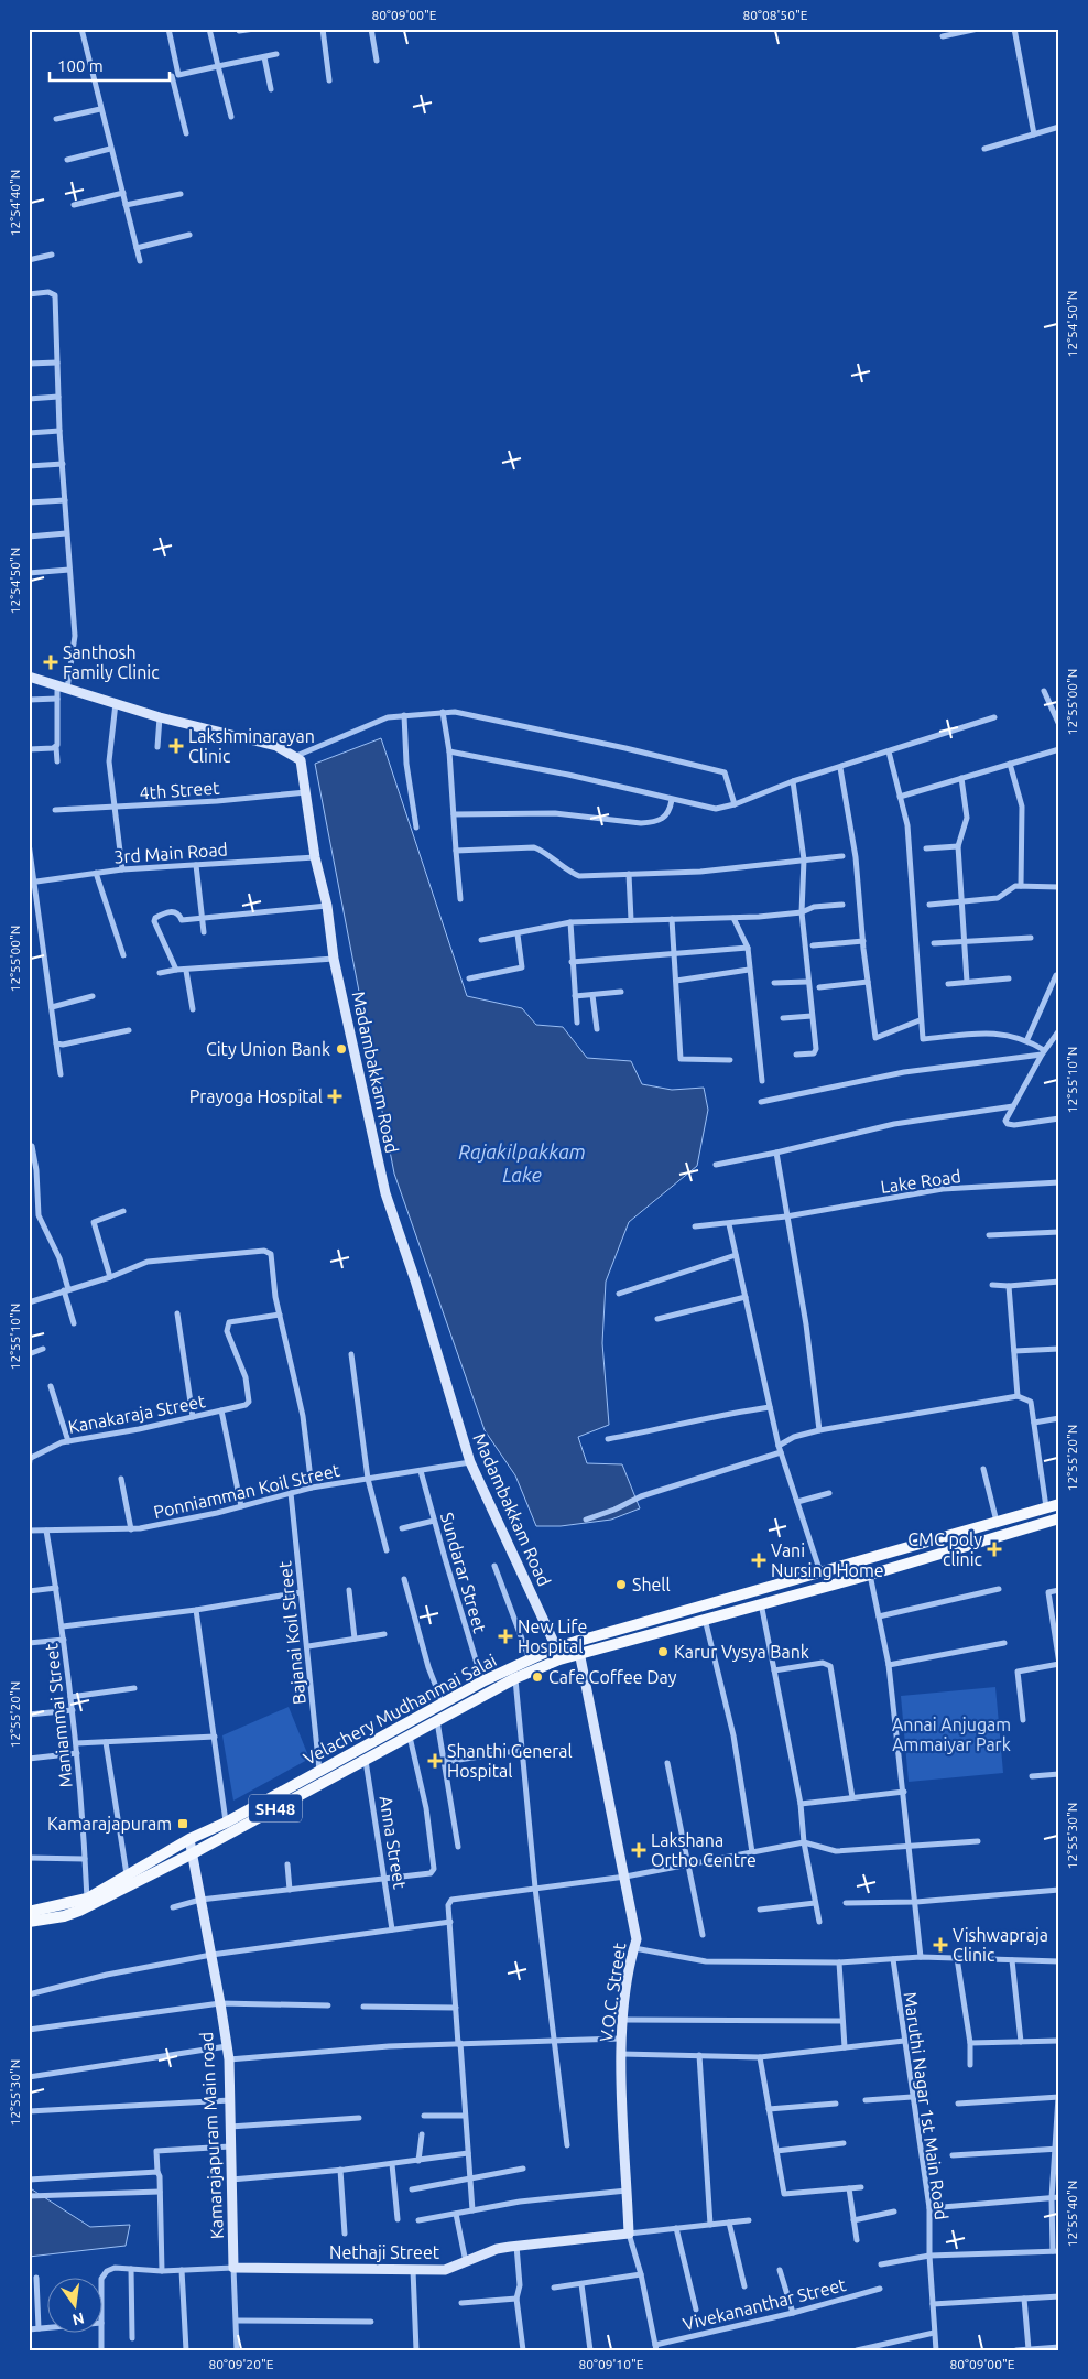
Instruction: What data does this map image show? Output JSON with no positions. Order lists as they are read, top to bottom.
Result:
{
  "streets": {
    "main road": ["Velachery Mudhanmai Salai", "SH48"],
    "street": [
      "4th Street",
      "3rd Main Road",
      "Madambakkam Road",
      "Lake Road",
      "Kanakaraja Street",
      "Ponniamman Koil Street",
      "Sundarar Street",
      "Bajanai Koil Street",
      "Maniammai Street",
      "Anna Street",
      "V.O.C. Street",
      "Maruthi Nagar 1st Main Road",
      "Kamarajapuram Main road",
      "Nethaji Street",
      "Vivekananthar Street"
    ]
  },
  "crossings": [
    ["4th Street", "Madambakkam Road"],
    ["3rd Main Road", "Madambakkam Road"],
    ["Madambakkam Road", "Ponniamman Koil Street"],
    ["Madambakkam Road", "Velachery Mudhanmai Salai"],
    ["Kanakaraja Street", "Ponniamman Koil Street"],
    ["Ponniamman Koil Street", "Sundarar Street"],
    ["Ponniamman Koil Street", "Bajanai Koil Street"],
    ["Ponniamman Koil Street", "Maniammai Street"],
    ["Sundarar Street", "Velachery Mudhanmai Salai"],
    ["Bajanai Koil Street", "Velachery Mudhanmai Salai"],
    ["Velachery Mudhanmai Salai", "Maniammai Street"],
    ["Velachery Mudhanmai Salai", "Anna Street"],
    ["Velachery Mudhanmai Salai", "V.O.C. Street"],
    ["Velachery Mudhanmai Salai", "Kamarajapuram Main road"],
    ["V.O.C. Street", "Nethaji Street"],
    ["V.O.C. Street", "Vivekananthar Street"],
    ["Kamarajapuram Main road", "Nethaji Street"]
  ],
  "water": ["Rajakilpakkam Lake"],
  "parks": ["Annai Anjugam Ammaiyar Park"],
  "places": {
    "health": [
      "Santhosh Family Clinic",
      "Lakshminarayan Clinic",
      "Prayoga Hospital",
      "CMC poly clinic",
      "Vani Nursing Home",
      "New Life Hospital",
      "Shanthi General Hospital",
      "Lakshana Ortho Centre",
      "Vishwapraja Clinic"
    ],
    "other": [
      "City Union Bank",
      "Shell",
      "Karur Vysya Bank",
      "Cafe Coffee Day"
    ],
    "transit": ["Kamarajapuram"]
  },
  "scale_bar": "100 m",
  "north": "bottom",
  "coordinates": [
    "80°09'00\"E",
    "80°08'50\"E",
    "12°54'40\"N",
    "12°54'50\"N",
    "12°55'00\"N",
    "12°55'10\"N",
    "12°55'20\"N",
    "12°55'30\"N",
    "12°55'40\"N",
    "80°09'20\"E",
    "80°09'10\"E"
  ]
}
